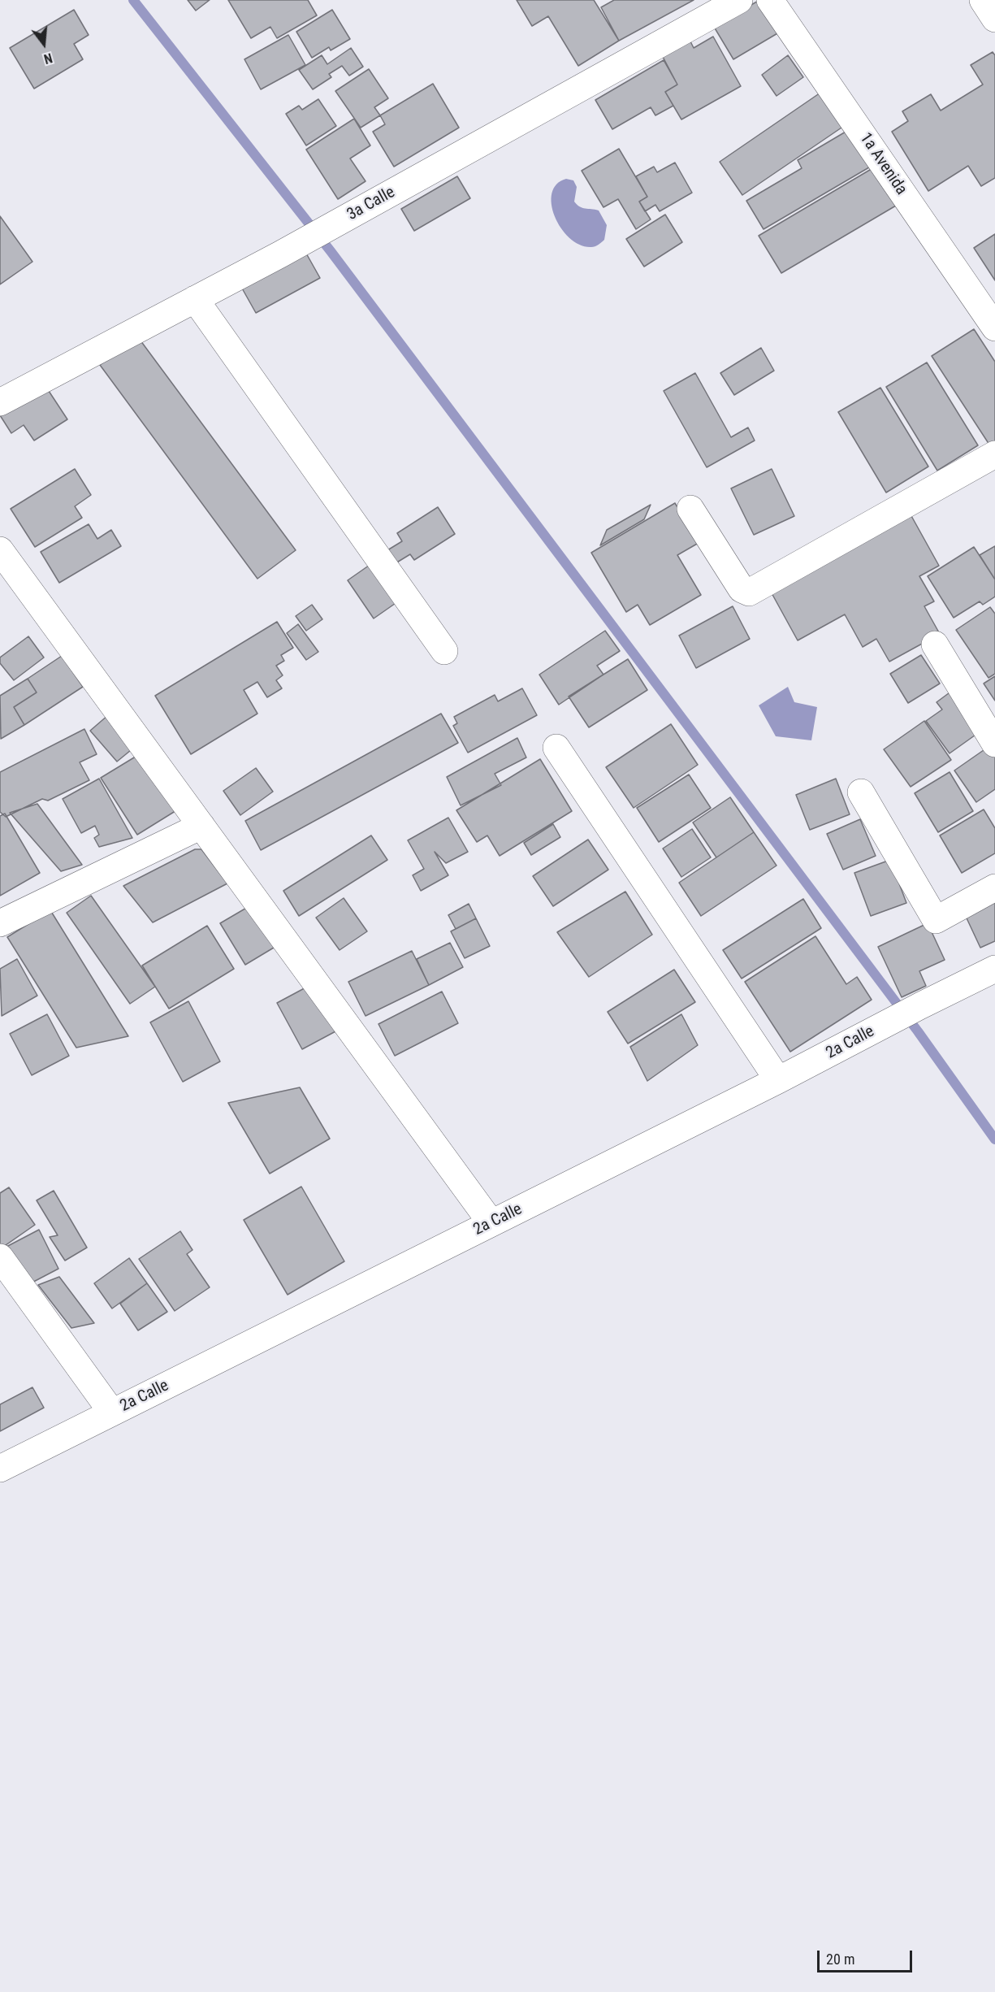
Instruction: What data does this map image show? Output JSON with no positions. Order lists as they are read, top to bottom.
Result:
{
  "streets": {
    "street": ["1a Avenida", "3a Calle", "2a Calle"]
  },
  "scale_bar": "20 m",
  "north": "bottom"
}
